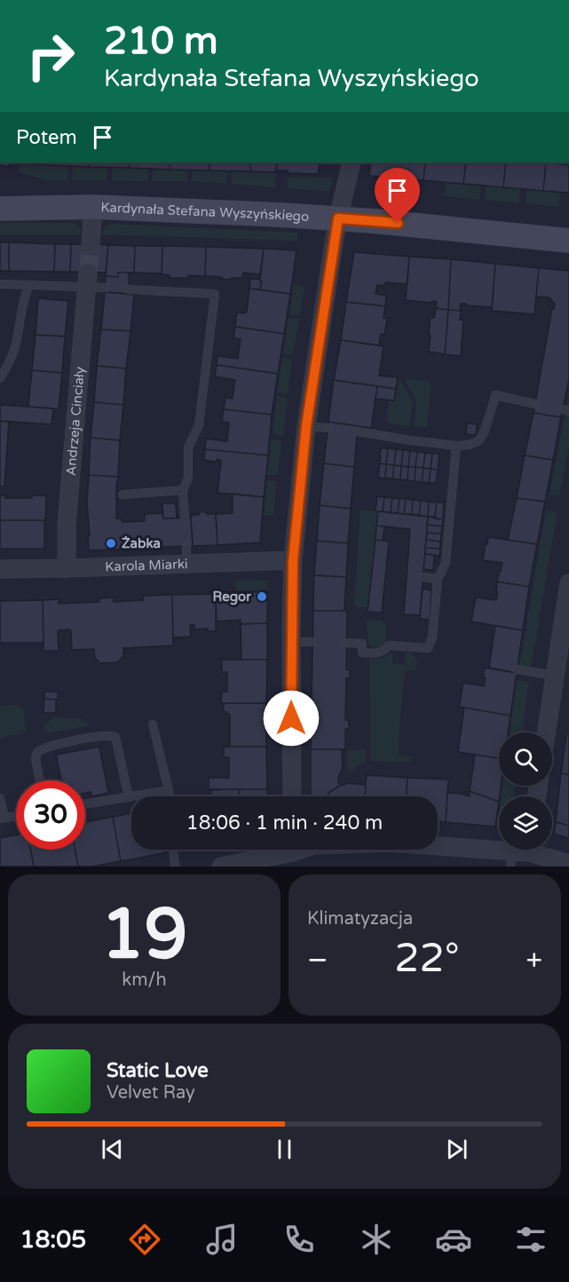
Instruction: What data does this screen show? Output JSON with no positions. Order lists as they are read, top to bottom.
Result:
{
  "streets": {
    "main road": ["Kardynała Stefana Wyszyńskiego"],
    "street": ["Andrzeja Cinciały", "Karola Miarki"]
  },
  "crossings": [
    ["Andrzeja Cinciały", "Karola Miarki"]
  ],
  "places": ["Żabka", "Regor"],
  "page": {
    "turn": ["210 m", "Kardynała Stefana Wyszyńskiego"],
    "then": "Potem",
    "limit": "30",
    "trip": "18:06 · 1 min · 240 m",
    "tile": [
      ["19", "km/h"],
      "Klimatyzacja"
    ],
    "heat": ["−", "22°", "+"],
    "song": ["Static Love", "Velvet Ray"],
    "tabs": "18:05"
  }
}
